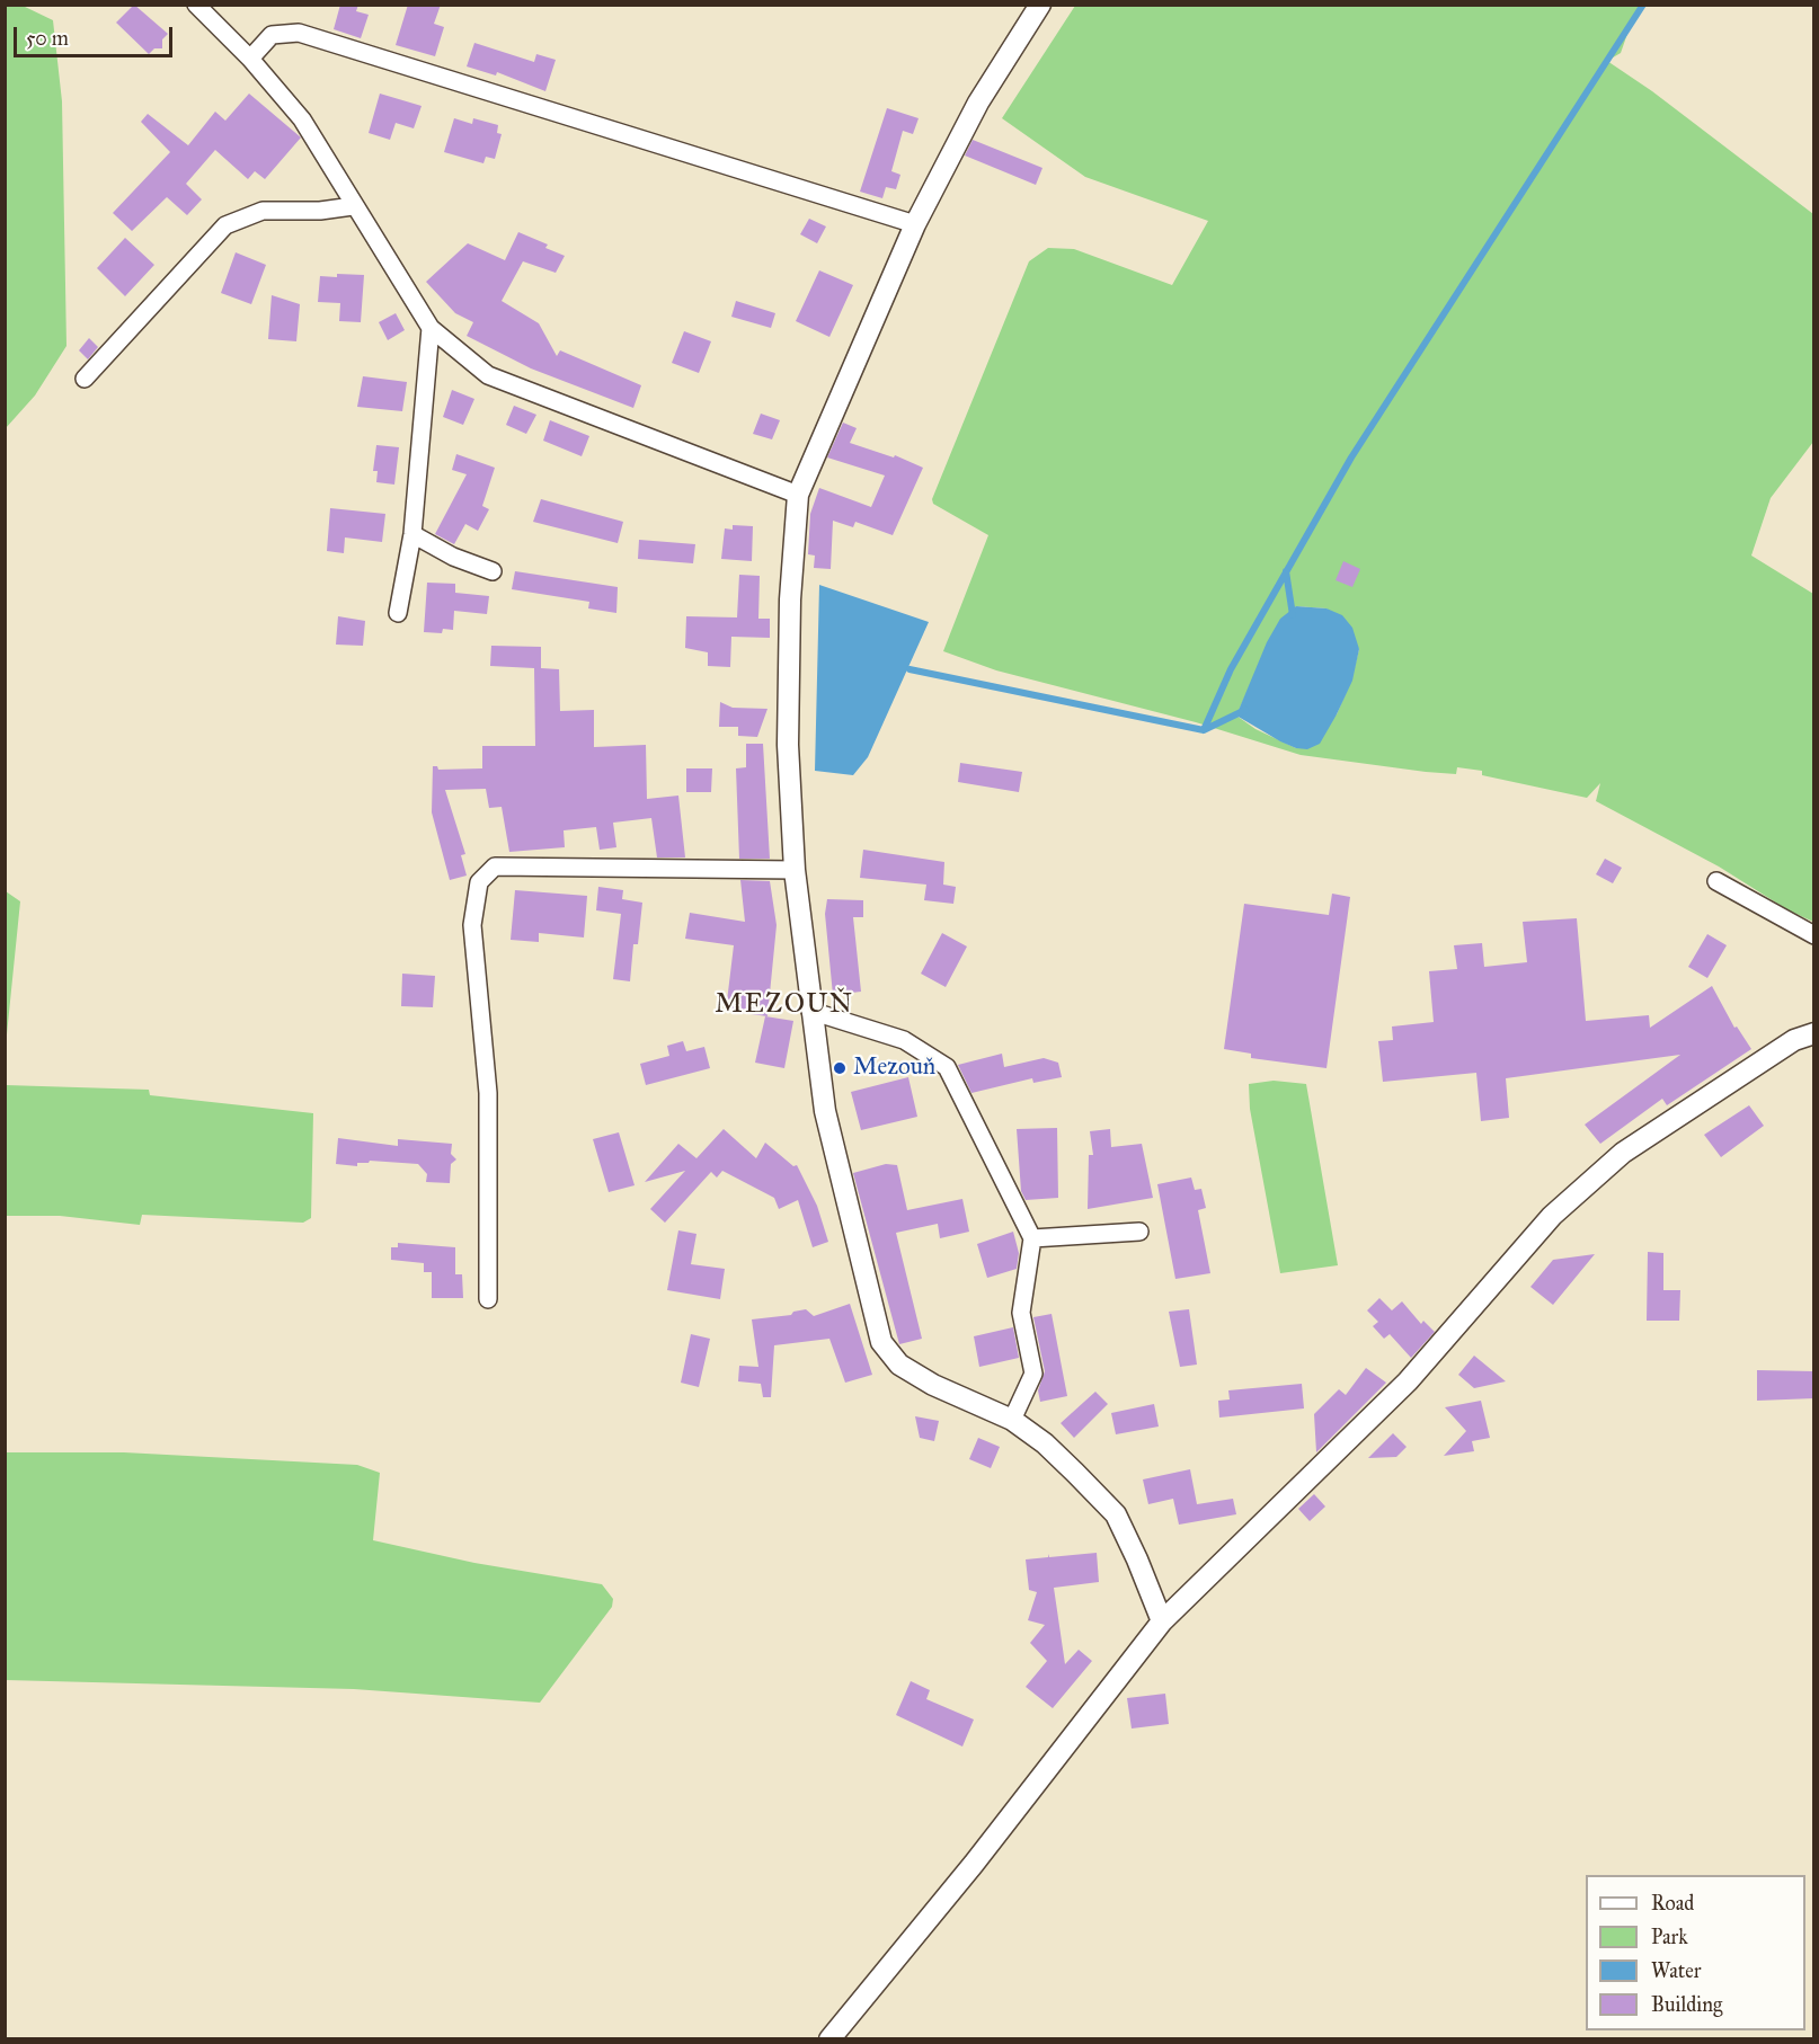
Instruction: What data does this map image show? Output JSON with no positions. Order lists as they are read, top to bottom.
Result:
{
  "districts": ["MEZOUŇ"],
  "places": ["Mezouň"],
  "legend": [
    "Road",
    "Park",
    "Water",
    "Building"
  ],
  "scale_bar": "50 m"
}
